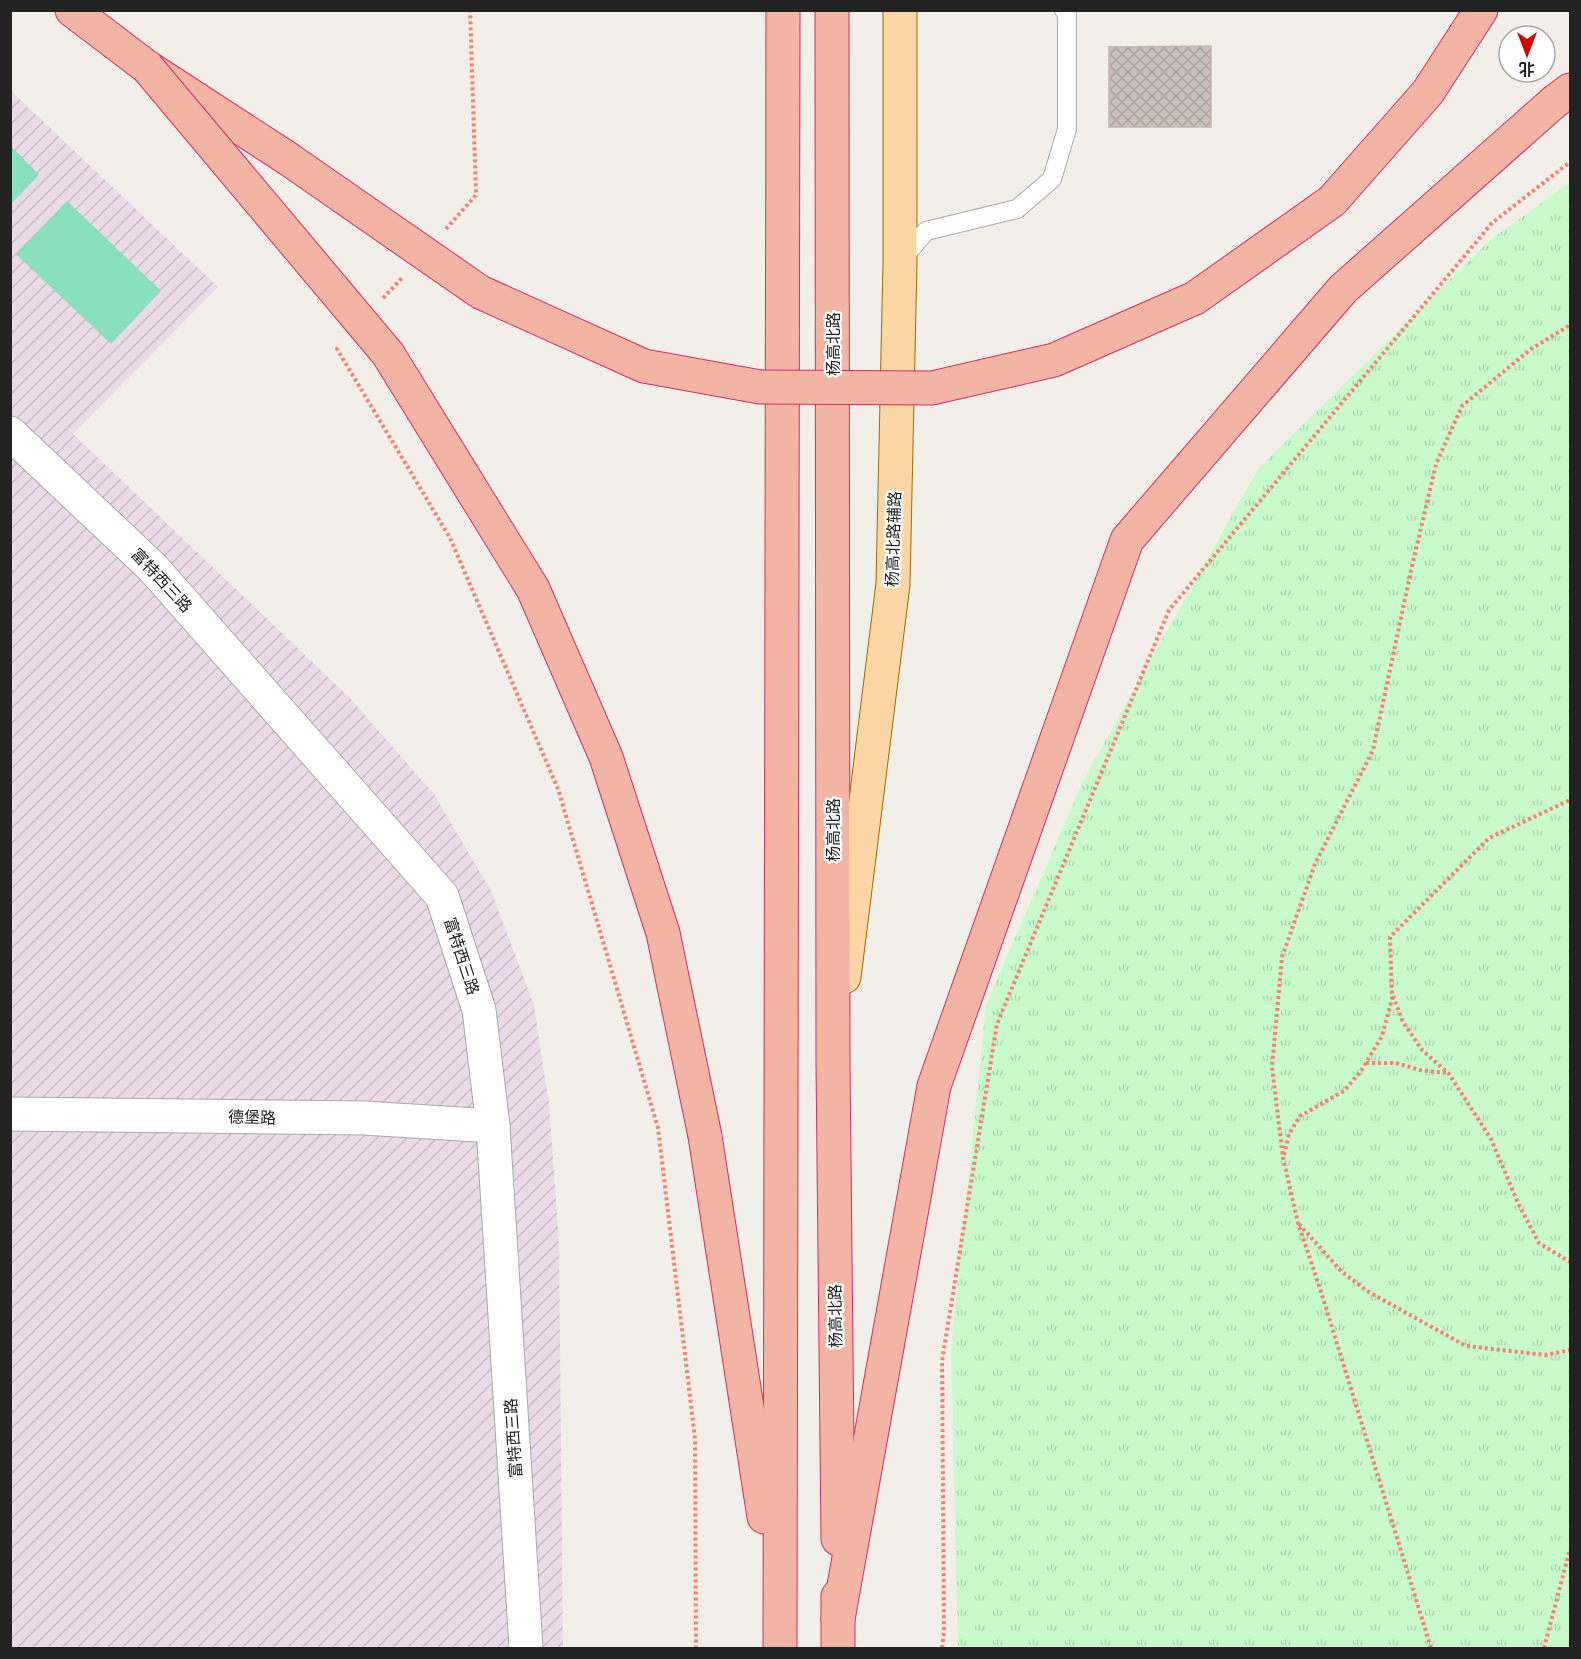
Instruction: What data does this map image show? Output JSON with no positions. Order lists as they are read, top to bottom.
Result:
{
  "streets": {
    "highway": ["杨高北路"],
    "main road": ["杨高北路辅路"],
    "street": ["富特西三路", "德堡路"]
  },
  "crossings": [
    ["杨高北路", "杨高北路辅路"],
    ["富特西三路", "德堡路"]
  ],
  "north": "bottom"
}
